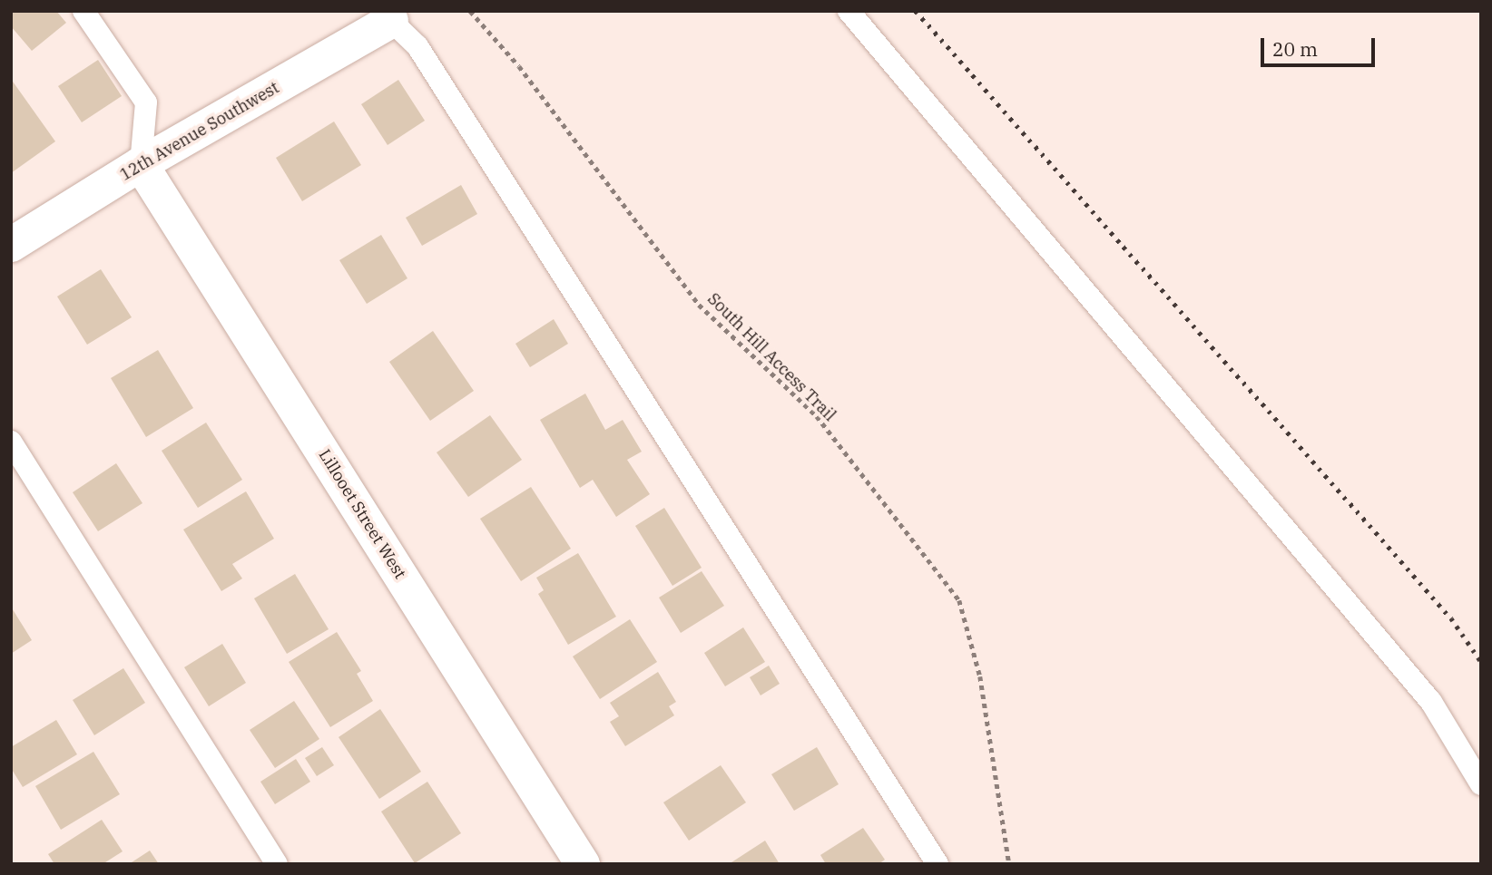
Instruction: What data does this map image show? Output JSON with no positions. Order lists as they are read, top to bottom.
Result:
{
  "streets": {
    "street": ["12th Avenue Southwest", "Lillooet Street West"],
    "path": ["South Hill Access Trail"]
  },
  "crossings": [
    ["12th Avenue Southwest", "Lillooet Street West"]
  ],
  "scale_bar": "20 m"
}
